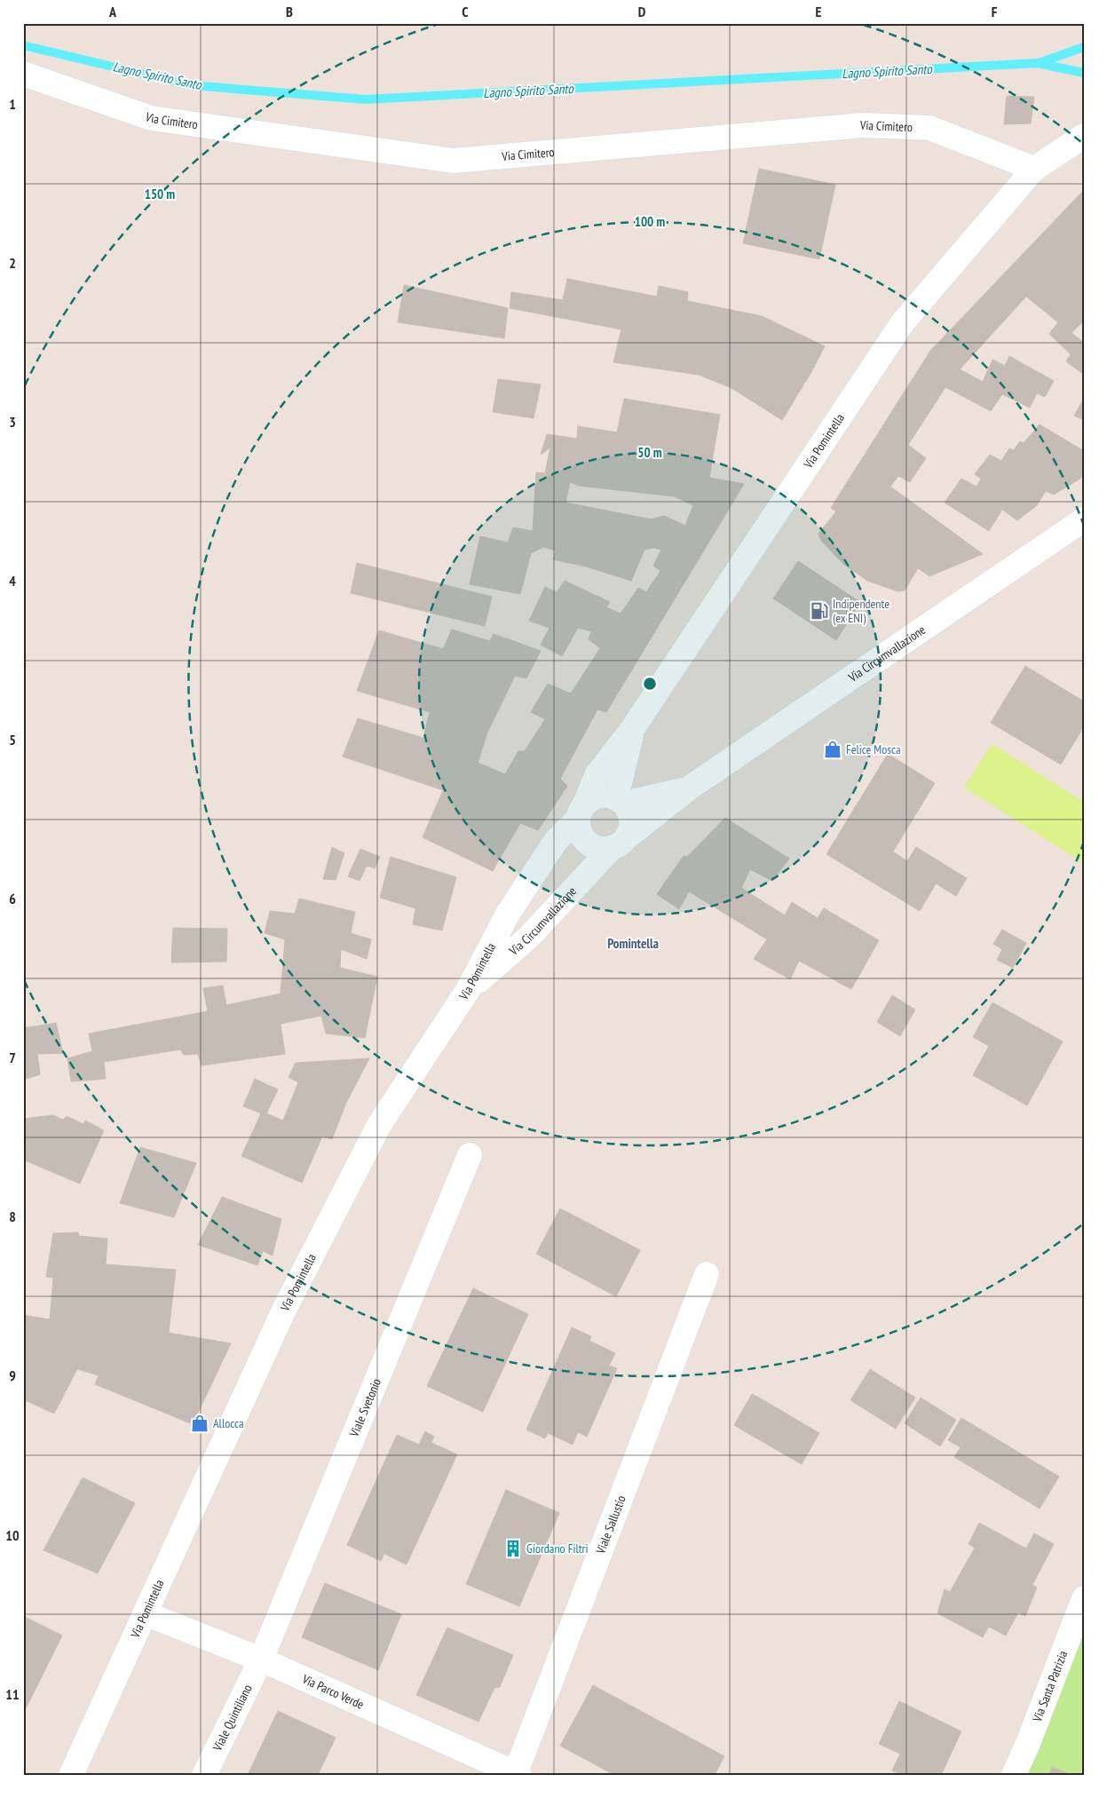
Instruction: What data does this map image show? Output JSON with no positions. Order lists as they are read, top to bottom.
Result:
{
  "streets": {
    "street": [
      "Via Cimitero",
      "Via Pomintella",
      "Via Circumvallazione",
      "Viale Svetonio",
      "Viale Sallustio",
      "Via Santa Patrizia",
      "Via Parco Verde",
      "Viale Quintiliano"
    ]
  },
  "crossings": [
    ["Via Cimitero", "Via Pomintella"],
    ["Via Pomintella", "Via Circumvallazione"],
    ["Via Pomintella", "Via Parco Verde"],
    ["Viale Svetonio", "Via Parco Verde"],
    ["Viale Svetonio", "Viale Quintiliano"],
    ["Viale Sallustio", "Via Parco Verde"],
    ["Via Parco Verde", "Viale Quintiliano"]
  ],
  "districts": ["Pomintella"],
  "water": ["Lagno Spirito Santo"],
  "places": {
    "fuel station": ["Indipendente (ex ENI)"],
    "shop": ["Felice Mosca", "Allocca"],
    "building": ["Giordano Filtri"]
  },
  "grid": {
    "columns": [
      "A",
      "B",
      "C",
      "D",
      "E",
      "F"
    ],
    "rows": [
      "1",
      "2",
      "3",
      "4",
      "5",
      "6",
      "7",
      "8",
      "9",
      "10",
      "11"
    ]
  },
  "rings": ["150 m", "100 m", "50 m"]
}
